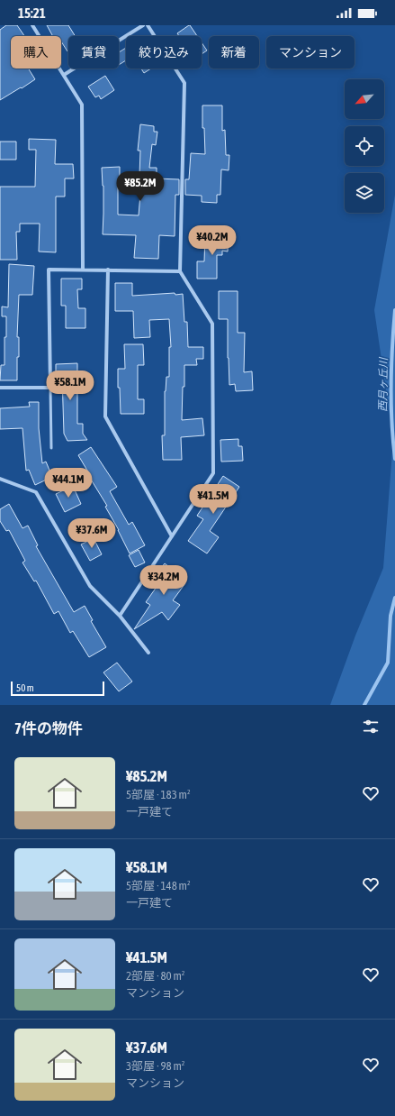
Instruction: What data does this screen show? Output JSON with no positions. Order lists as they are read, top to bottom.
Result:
{
  "water": ["西月ヶ丘川"],
  "scale_bar": "50 m",
  "north": "bottom left",
  "page": {
    "status": "15:21",
    "chip": [
      "購入",
      "賃貸",
      "絞り込み",
      "新着",
      "マンション"
    ],
    "price": [
      "¥85.2M",
      "¥40.2M",
      "¥58.1M",
      "¥44.1M",
      "¥41.5M",
      "¥37.6M",
      "¥34.2M"
    ],
    "scale": "50 m",
    "heading": "7件の物件",
    "list": [
      {
        "name": "¥85.2M",
        "note": "5部屋 · 183 m² · 一戸建て"
      },
      {
        "name": "¥58.1M",
        "note": "5部屋 · 148 m² · 一戸建て"
      },
      {
        "name": "¥41.5M",
        "note": "2部屋 · 80 m² · マンション"
      },
      {
        "name": "¥37.6M",
        "note": "3部屋 · 98 m² · マンション"
      }
    ]
  }
}
